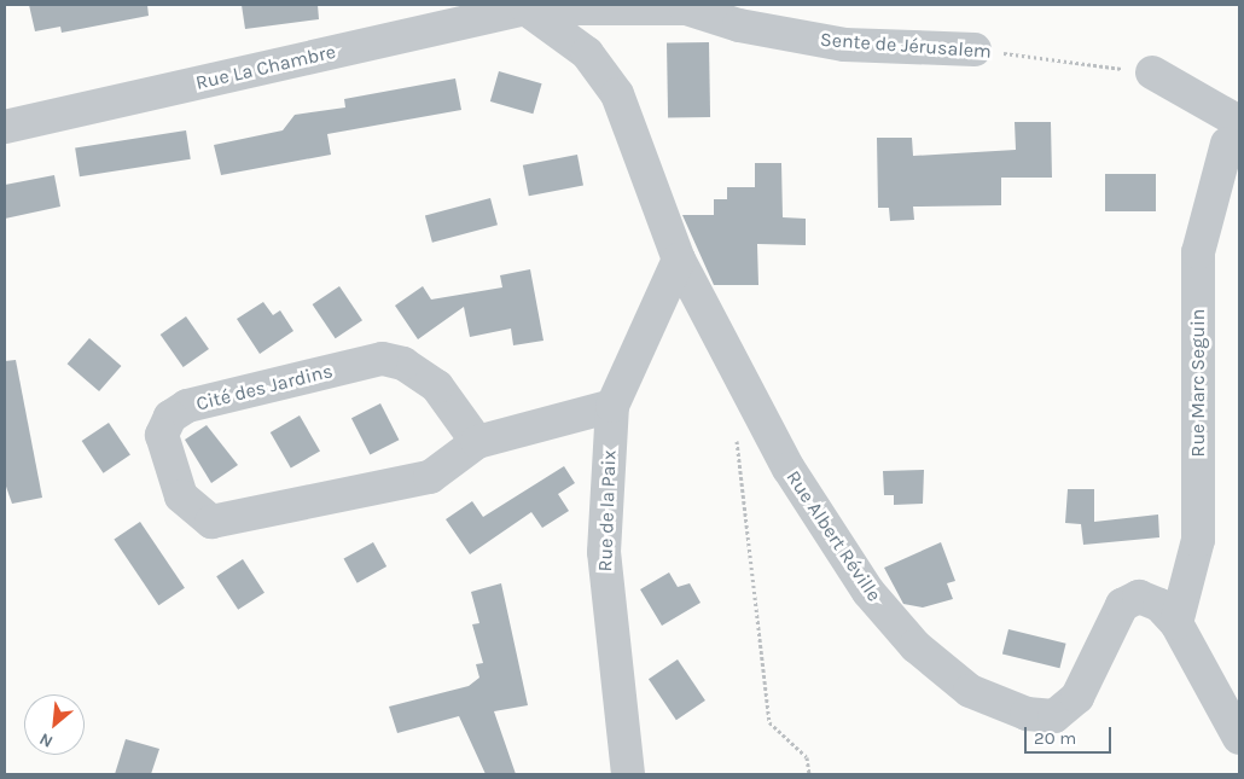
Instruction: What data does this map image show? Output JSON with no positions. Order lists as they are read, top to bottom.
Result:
{
  "streets": {
    "street": [
      "Sente de Jérusalem",
      "Rue La Chambre",
      "Rue Marc Seguin",
      "Cité des Jardins",
      "Rue de la Paix",
      "Rue Albert Réville"
    ]
  },
  "crossings": [
    ["Sente de Jérusalem", "Rue La Chambre"],
    ["Sente de Jérusalem", "Rue Albert Réville"],
    ["Rue La Chambre", "Rue Albert Réville"],
    ["Rue Marc Seguin", "Rue Albert Réville"],
    ["Cité des Jardins", "Rue de la Paix"],
    ["Rue de la Paix", "Rue Albert Réville"]
  ],
  "scale_bar": "20 m",
  "north": "bottom left"
}
